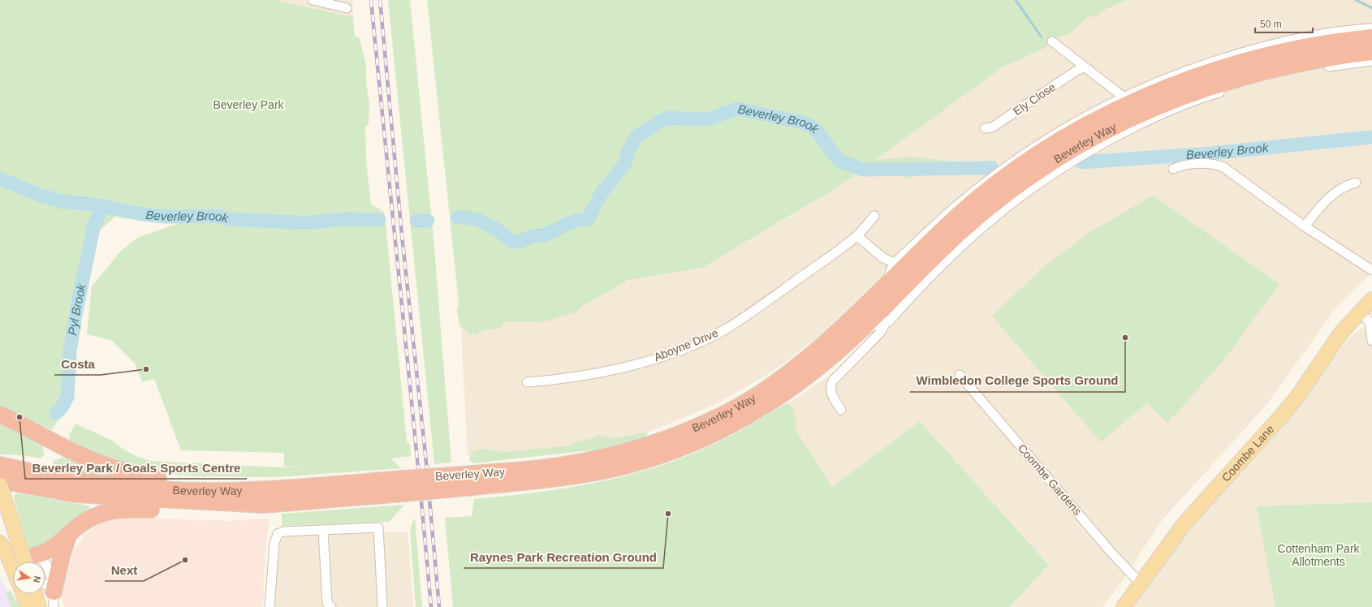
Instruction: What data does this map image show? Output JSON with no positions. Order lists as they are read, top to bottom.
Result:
{
  "streets": {
    "highway": ["Beverley Way"],
    "main road": ["Coombe Lane"],
    "street": ["Ely Close", "Aboyne Drive", "Coombe Gardens"]
  },
  "crossings": [
    ["Coombe Lane", "Coombe Gardens"]
  ],
  "water": ["Beverley Brook", "Pyl Brook"],
  "parks": ["Beverley Park", "Cottenham Park Allotments"],
  "places": [
    "Wimbledon College Sports Ground",
    "Costa",
    "Beverley Park / Goals Sports Centre",
    "Raynes Park Recreation Ground",
    "Next"
  ],
  "scale_bar": "50 m",
  "north": "right"
}
